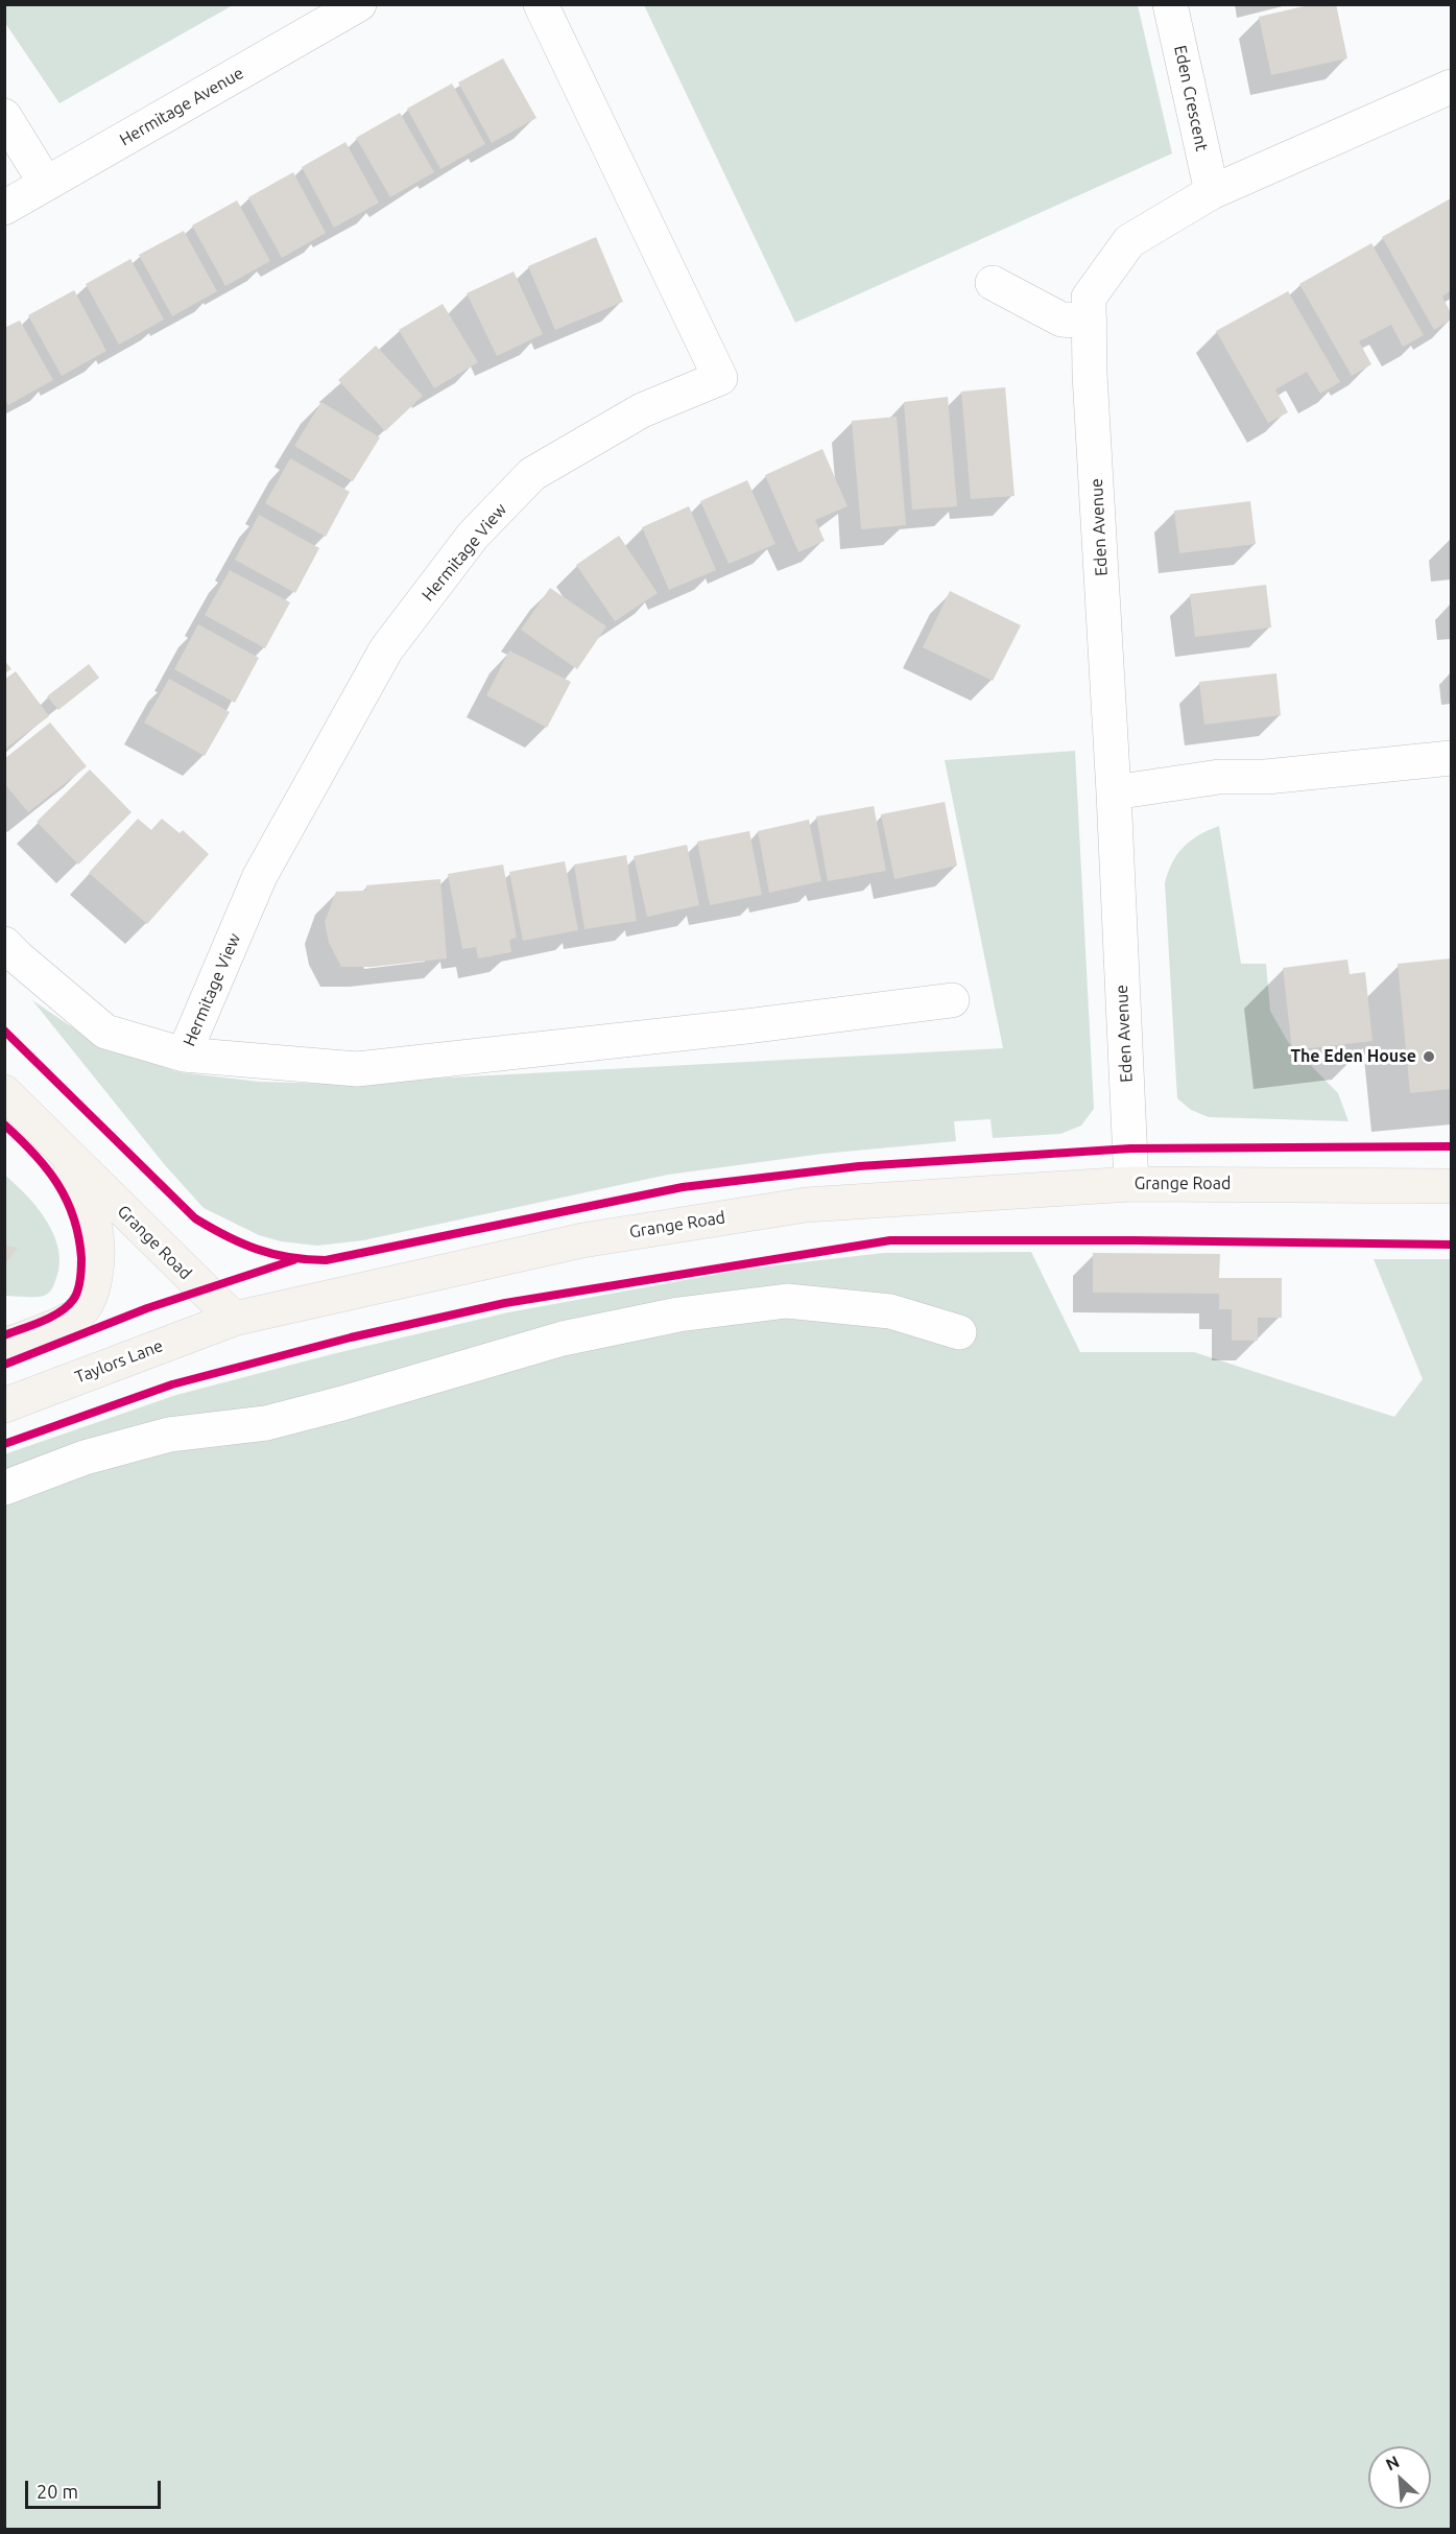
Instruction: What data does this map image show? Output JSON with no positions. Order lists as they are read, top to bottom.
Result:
{
  "streets": {
    "main road": ["Grange Road", "Taylors Lane"],
    "street": [
      "Eden Crescent",
      "Hermitage Avenue",
      "Eden Avenue",
      "Hermitage View"
    ]
  },
  "crossings": [
    ["Eden Avenue", "Grange Road"],
    ["Grange Road", "Taylors Lane"]
  ],
  "places": ["The Eden House"],
  "scale_bar": "20 m",
  "north": "top left"
}
